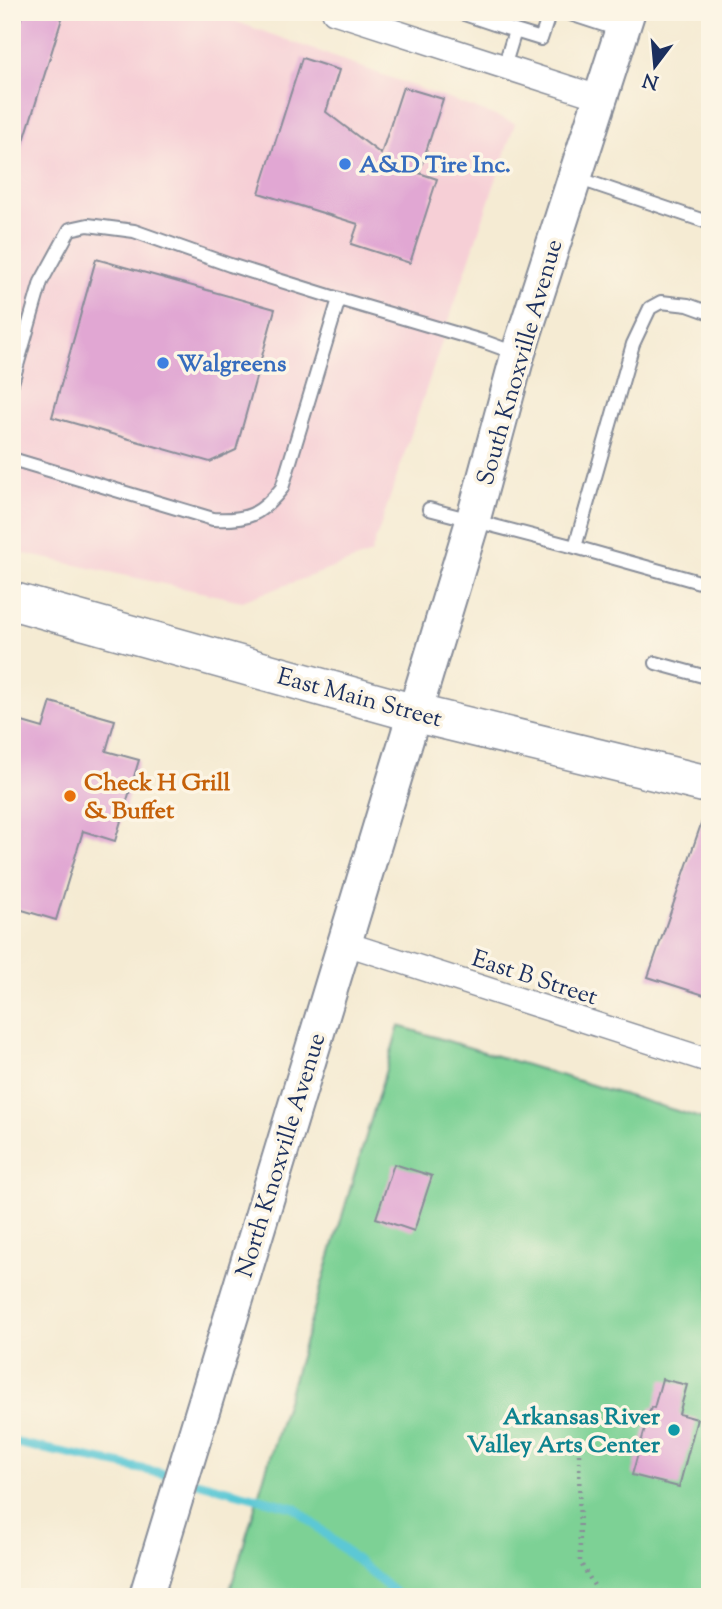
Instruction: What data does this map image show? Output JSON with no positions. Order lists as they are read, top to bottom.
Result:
{
  "streets": {
    "main road": ["South Knoxville Avenue", "East Main Street", "North Knoxville Avenue"],
    "street": ["East B Street"]
  },
  "crossings": [
    ["South Knoxville Avenue", "East Main Street"],
    ["South Knoxville Avenue", "North Knoxville Avenue"],
    ["East Main Street", "North Knoxville Avenue"],
    ["East B Street", "North Knoxville Avenue"]
  ],
  "places": [
    "A&D Tire Inc.",
    "Walgreens",
    "Check H Grill & Buffet",
    "Arkansas River Valley Arts Center"
  ],
  "north": "bottom"
}
